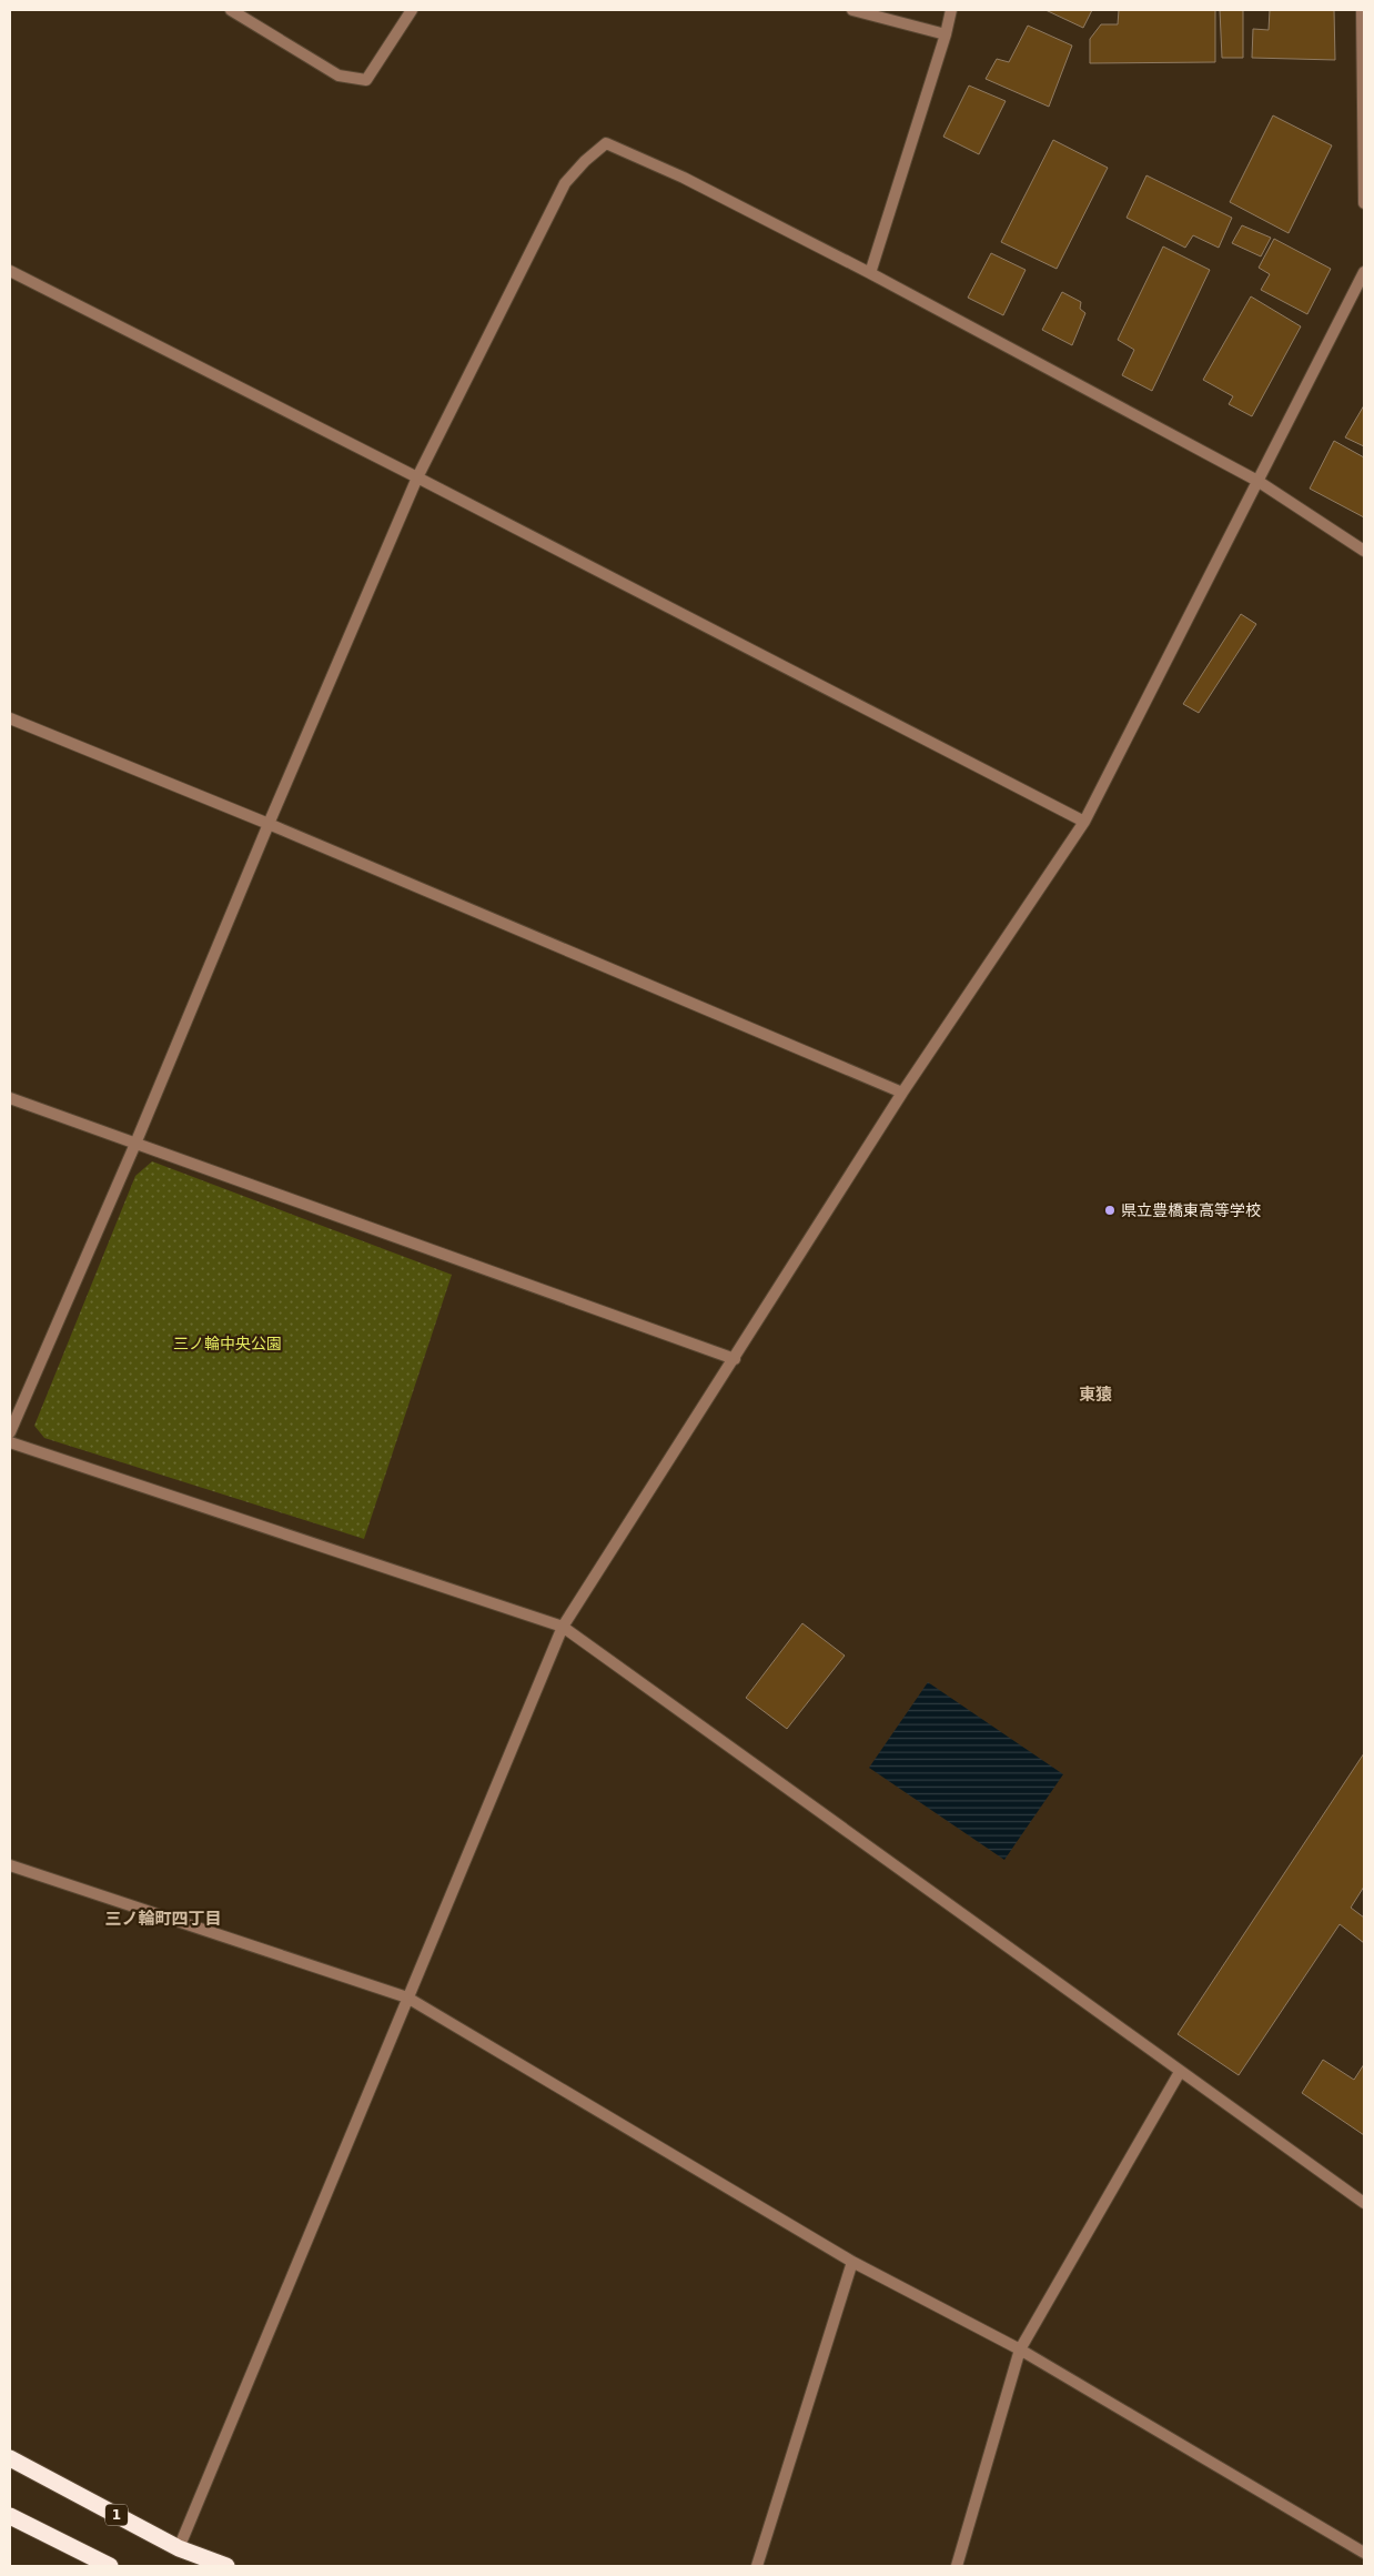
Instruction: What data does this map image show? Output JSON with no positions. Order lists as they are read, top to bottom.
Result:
{
  "streets": {
    "highway": ["1"]
  },
  "districts": ["東猿", "三ノ輪町四丁目"],
  "parks": ["三ノ輪中央公園"],
  "places": ["県立豊橋東高等学校"]
}
